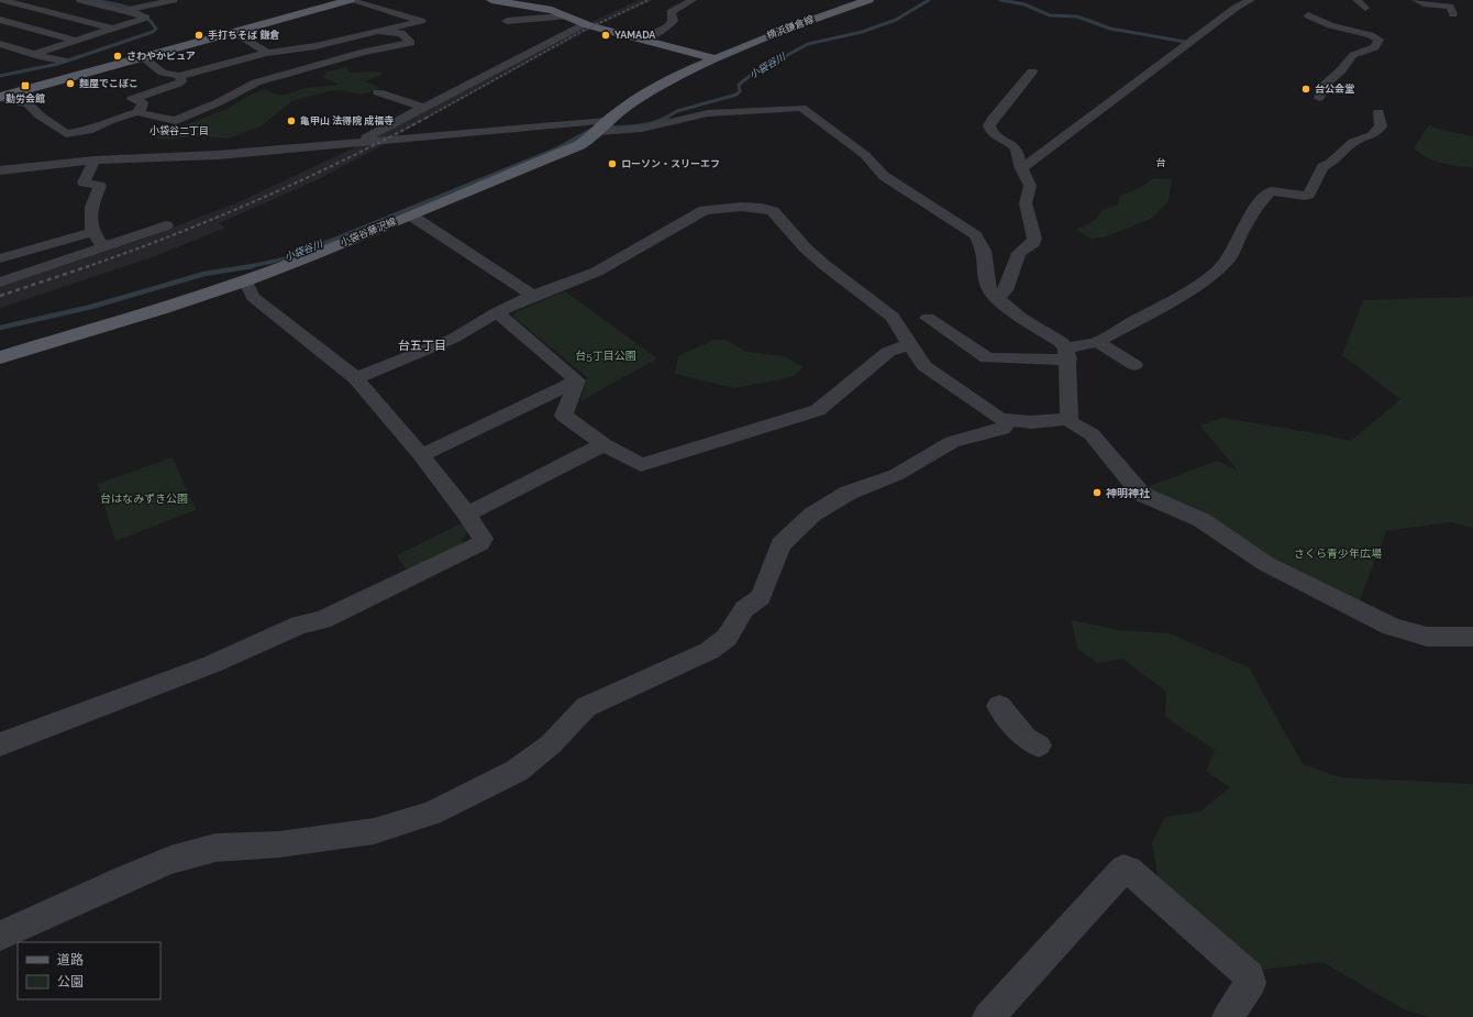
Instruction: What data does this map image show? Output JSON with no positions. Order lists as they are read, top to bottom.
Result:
{
  "streets": {
    "main road": ["横浜鎌倉線", "小袋谷藤沢線"]
  },
  "crossings": [
    ["横浜鎌倉線", "小袋谷藤沢線"]
  ],
  "districts": ["小袋谷二丁目", "台", "台五丁目"],
  "water": ["小袋谷川"],
  "parks": ["台5丁目公園", "台はなみずき公園", "さくら青少年広場"],
  "places": {
    "other": [
      "手打ちそば 鎌倉",
      "YAMADA",
      "さわやかピュア",
      "麺屋でこぼこ",
      "台公会堂",
      "亀甲山 法得院 成福寺",
      "ローソン・スリーエフ",
      "神明神社"
    ],
    "transit": ["勤労会館"]
  },
  "legend": ["道路", "公園"]
}
